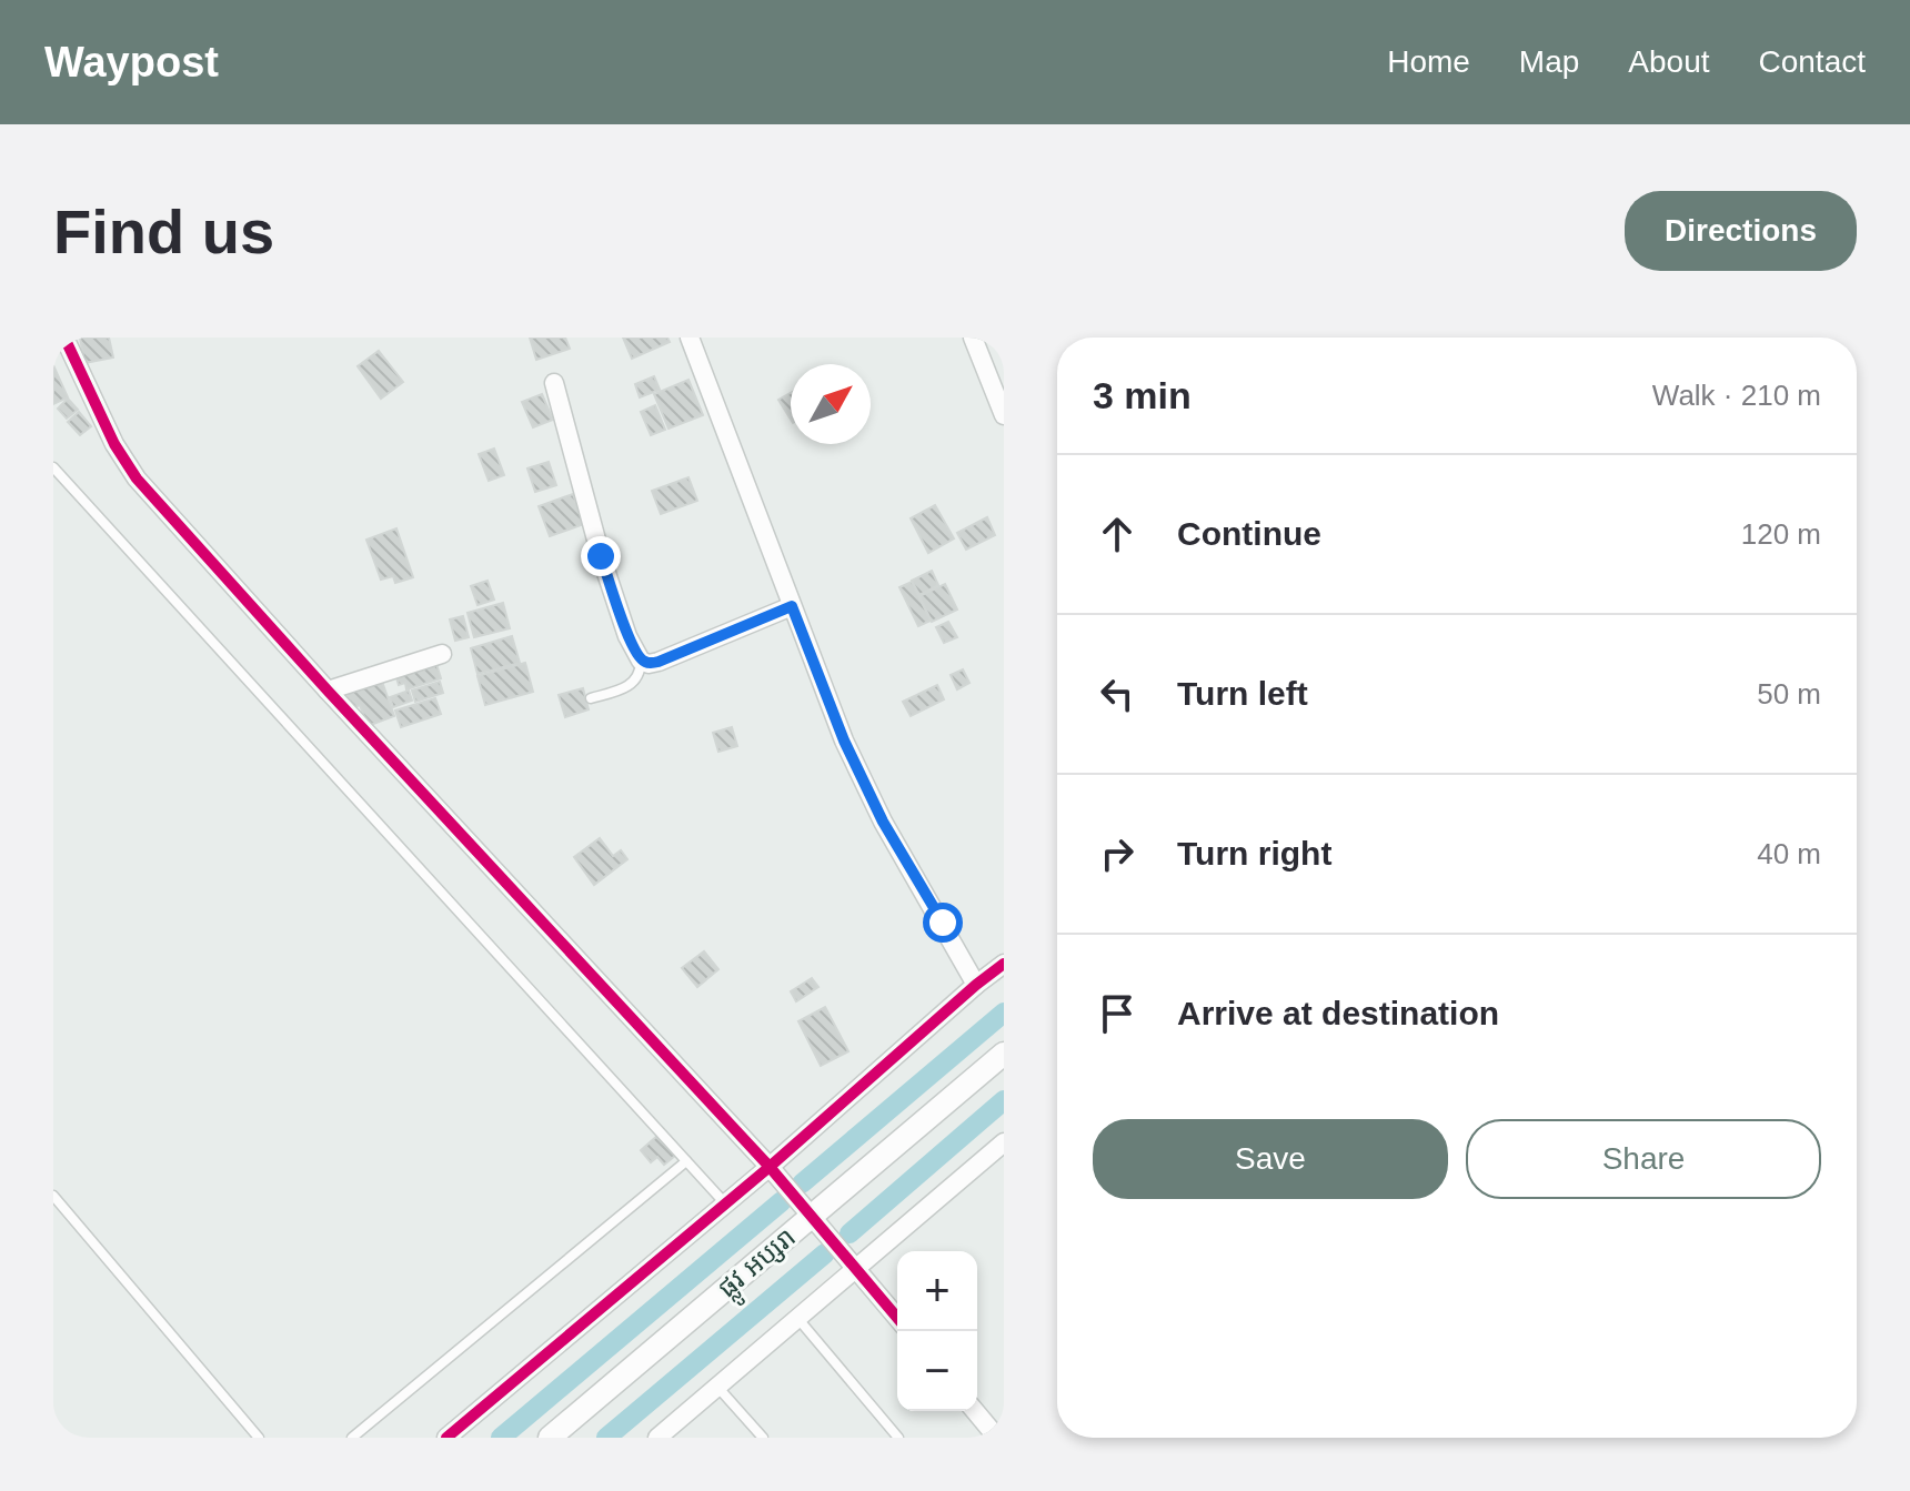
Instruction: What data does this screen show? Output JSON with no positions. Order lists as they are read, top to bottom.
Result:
{
  "streets": {
    "street": ["ផ្លូវ អប្សរា"]
  },
  "north": "top right",
  "page": {
    "header": "Waypost",
    "nav": [
      "Home",
      "Map",
      "About",
      "Contact"
    ],
    "buttons": [
      "Directions",
      ["Save", "Share"]
    ],
    "title": "Find us",
    "heading": ["3 min", "Walk · 210 m"],
    "list": [
      ["Continue", "120 m"],
      ["Turn left", "50 m"],
      ["Turn right", "40 m"],
      "Arrive at destination"
    ],
    "map_buttons": ["+", "−"]
  }
}
